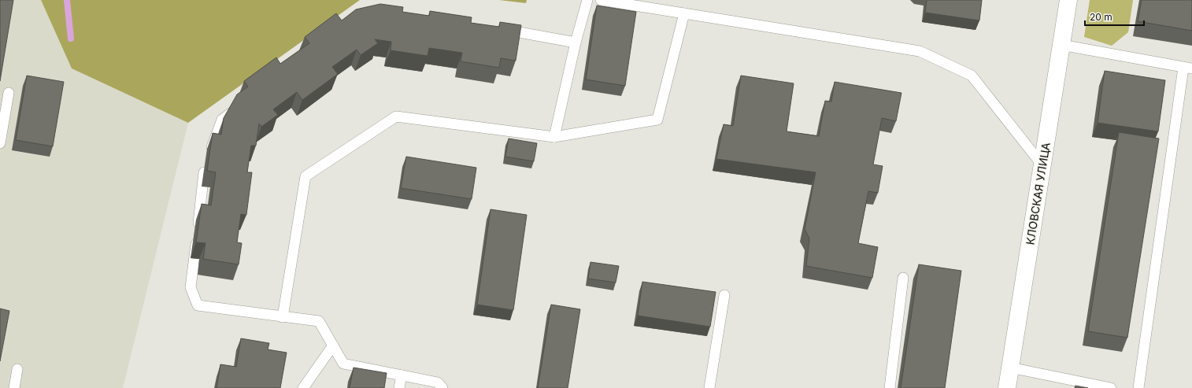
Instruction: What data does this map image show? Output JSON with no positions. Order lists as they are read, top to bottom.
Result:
{
  "streets": {
    "street": ["КЛОВСКАЯ УЛИЦА"]
  },
  "scale_bar": "20 m"
}
